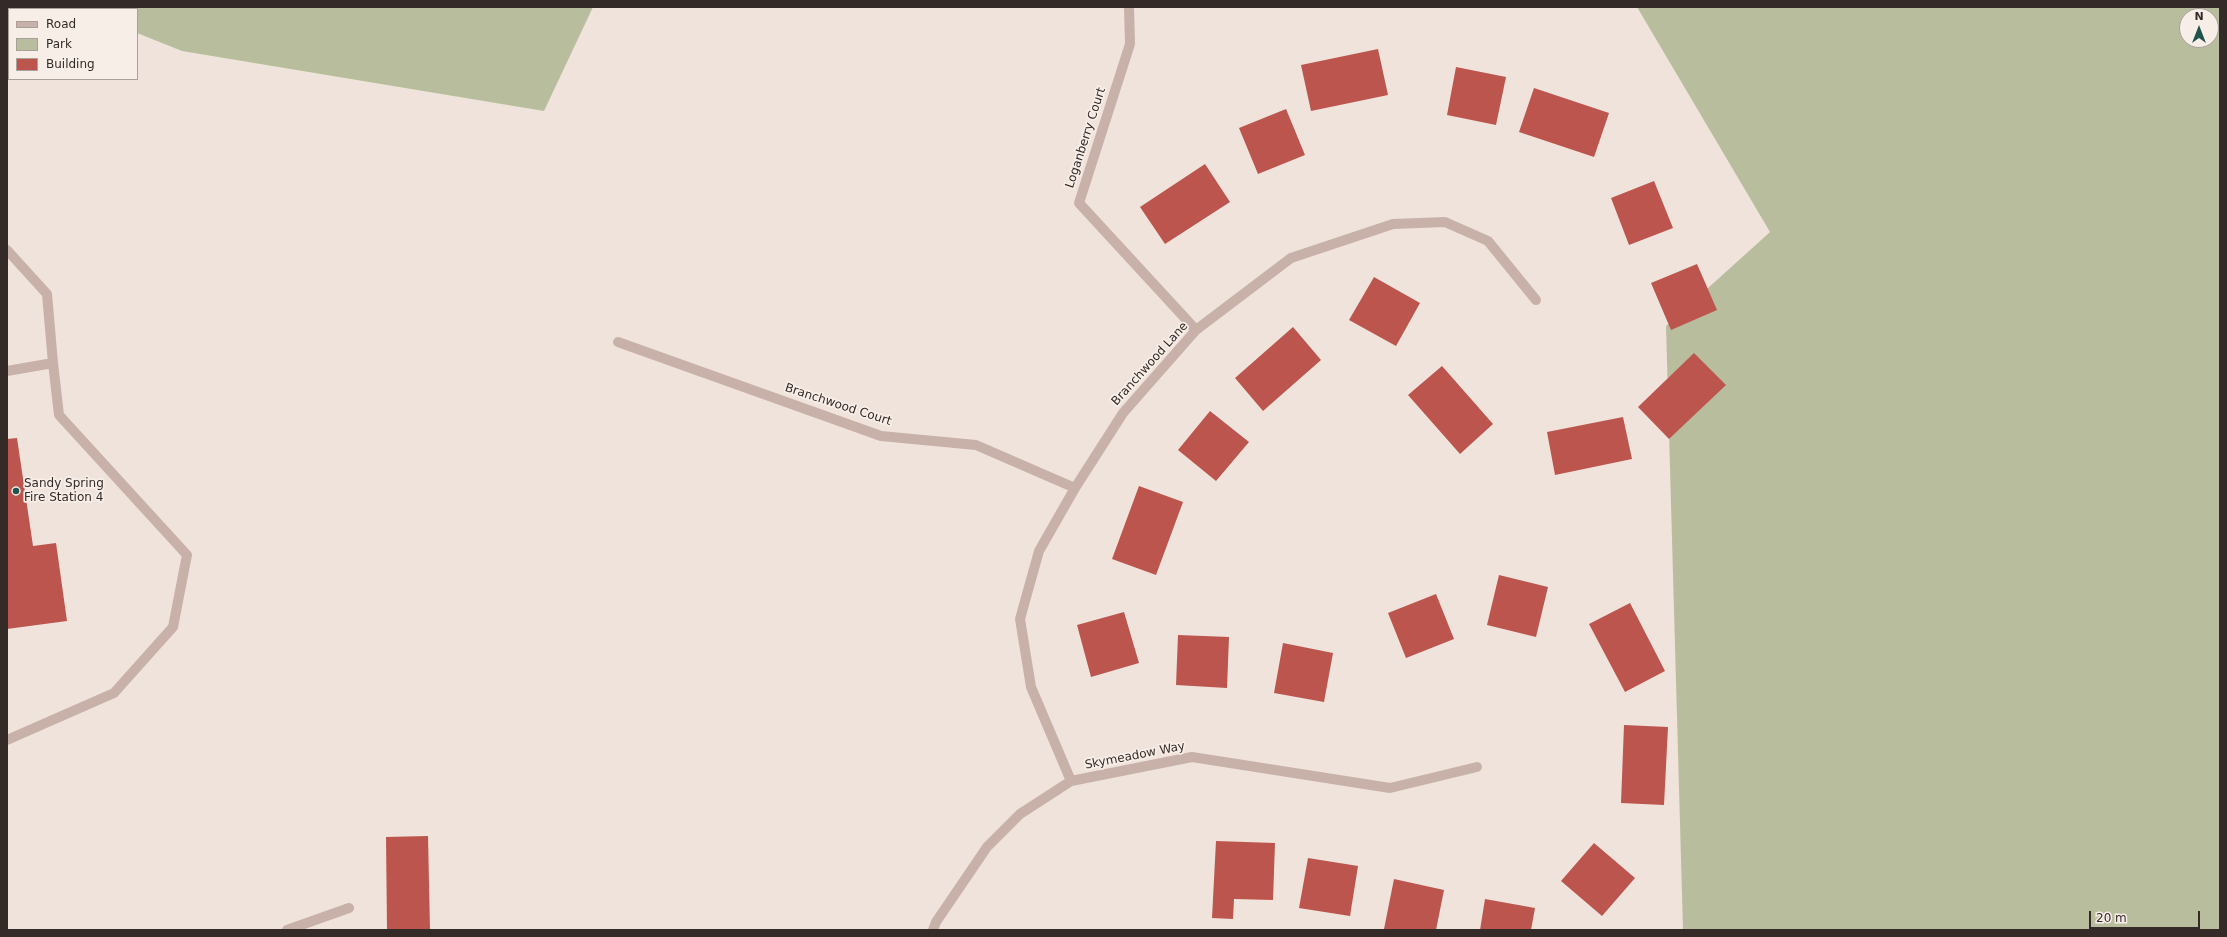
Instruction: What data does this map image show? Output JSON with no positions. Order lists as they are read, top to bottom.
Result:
{
  "streets": {
    "street": [
      "Loganberry Court",
      "Branchwood Lane",
      "Branchwood Court",
      "Skymeadow Way"
    ]
  },
  "crossings": [
    ["Loganberry Court", "Branchwood Lane"],
    ["Branchwood Lane", "Branchwood Court"],
    ["Branchwood Lane", "Skymeadow Way"]
  ],
  "places": ["Sandy Spring Fire Station 4"],
  "legend": ["Road", "Park", "Building"],
  "scale_bar": "20 m",
  "north": "top"
}
